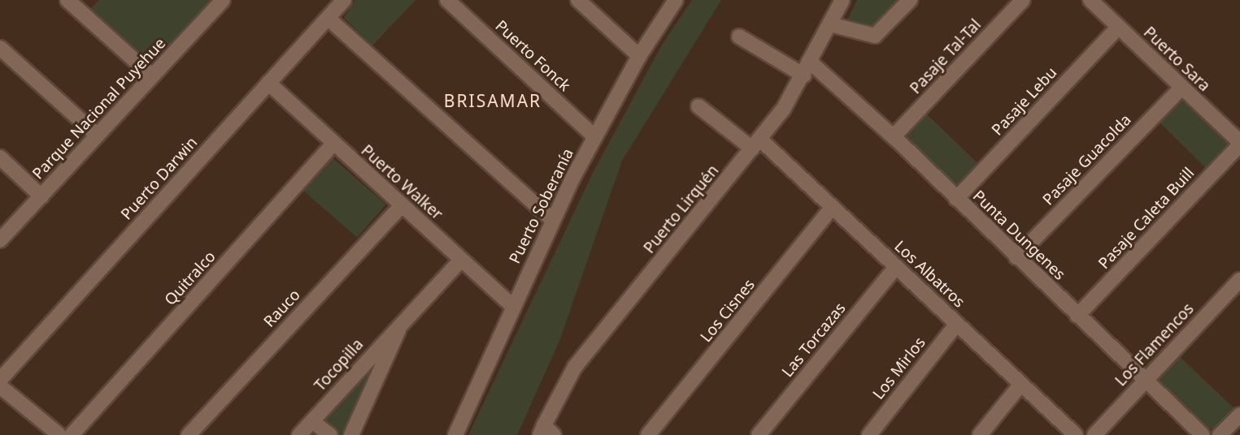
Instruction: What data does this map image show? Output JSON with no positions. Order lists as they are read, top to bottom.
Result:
{
  "streets": {
    "street": [
      "Puerto Fonck",
      "Pasaje Tal-Tal",
      "Puerto Sara",
      "Pasaje Lebu",
      "Parque Nacional Puyehue",
      "Pasaje Guacolda",
      "Puerto Darwin",
      "Puerto Walker",
      "Puerto Soberanía",
      "Puerto Lirquén",
      "Pasaje Caleta Buill",
      "Punta Dungenes",
      "Los Albatros",
      "Quitralco",
      "Rauco",
      "Los Cisnes",
      "Las Torcazas",
      "Los Flamencos",
      "Tocopilla",
      "Los Mirlos"
    ]
  },
  "crossings": [
    ["Puerto Fonck", "Puerto Soberanía"],
    ["Pasaje Tal-Tal", "Punta Dungenes"],
    ["Puerto Sara", "Pasaje Lebu"],
    ["Puerto Sara", "Pasaje Guacolda"],
    ["Puerto Sara", "Pasaje Caleta Buill"],
    ["Pasaje Lebu", "Punta Dungenes"],
    ["Pasaje Guacolda", "Punta Dungenes"],
    ["Puerto Darwin", "Puerto Walker"],
    ["Puerto Walker", "Puerto Soberanía"],
    ["Puerto Walker", "Quitralco"],
    ["Puerto Walker", "Rauco"],
    ["Puerto Walker", "Tocopilla"],
    ["Puerto Lirquén", "Punta Dungenes"],
    ["Puerto Lirquén", "Los Albatros"],
    ["Pasaje Caleta Buill", "Punta Dungenes"],
    ["Punta Dungenes", "Los Flamencos"],
    ["Los Albatros", "Los Cisnes"],
    ["Los Albatros", "Las Torcazas"],
    ["Los Albatros", "Los Mirlos"]
  ],
  "districts": ["BRISAMAR"]
}
